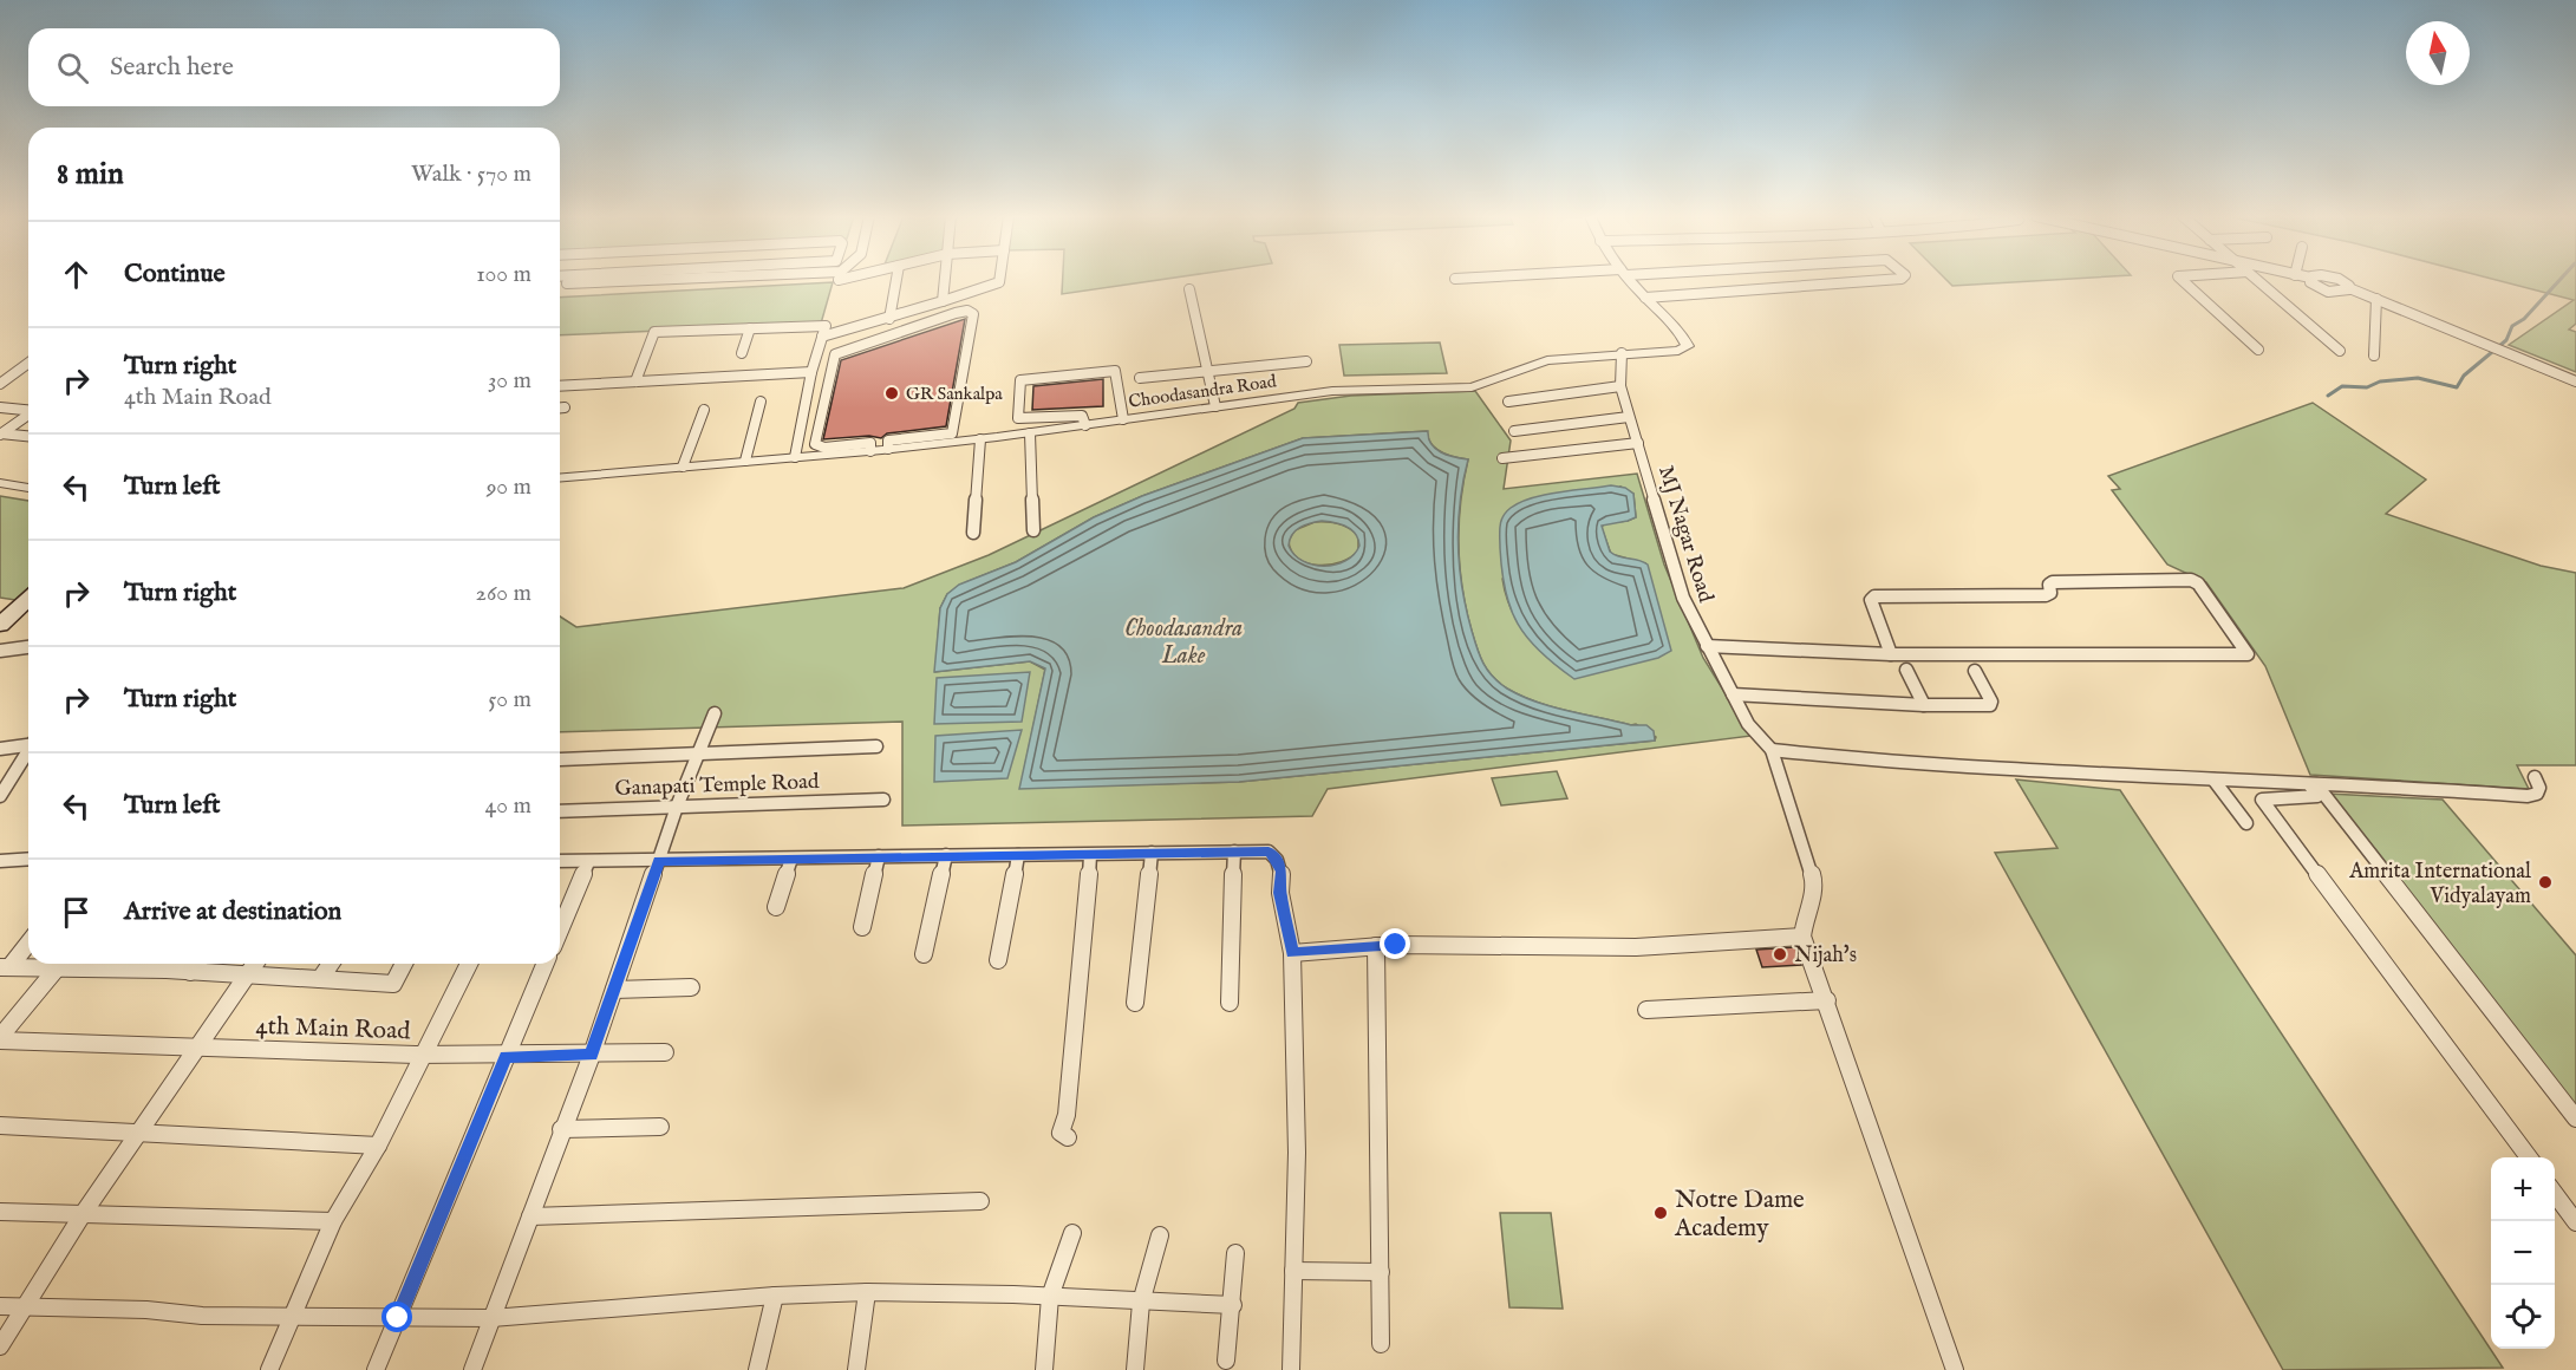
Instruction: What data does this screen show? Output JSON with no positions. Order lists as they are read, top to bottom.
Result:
{
  "streets": {
    "street": [
      "Choodasandra Road",
      "MJ Nagar Road",
      "Ganapati Temple Road",
      "4th Main Road"
    ]
  },
  "crossings": [
    ["Choodasandra Road", "MJ Nagar Road"]
  ],
  "water": ["Choodasandra Lake"],
  "places": [
    "GR Sankalpa",
    "Amrita International Vidyalayam",
    "Nijah's",
    "Notre Dame Academy"
  ],
  "north": "top",
  "page": {
    "search": "Search here",
    "heading": ["8 min", "Walk · 570 m"],
    "list": [
      ["Continue", "100 m"],
      ["Turn right", "4th Main Road", "30 m"],
      ["Turn left", "90 m"],
      ["Turn right", "260 m"],
      ["Turn right", "50 m"],
      ["Turn left", "40 m"],
      "Arrive at destination"
    ],
    "map_buttons": ["+", "−"]
  }
}
